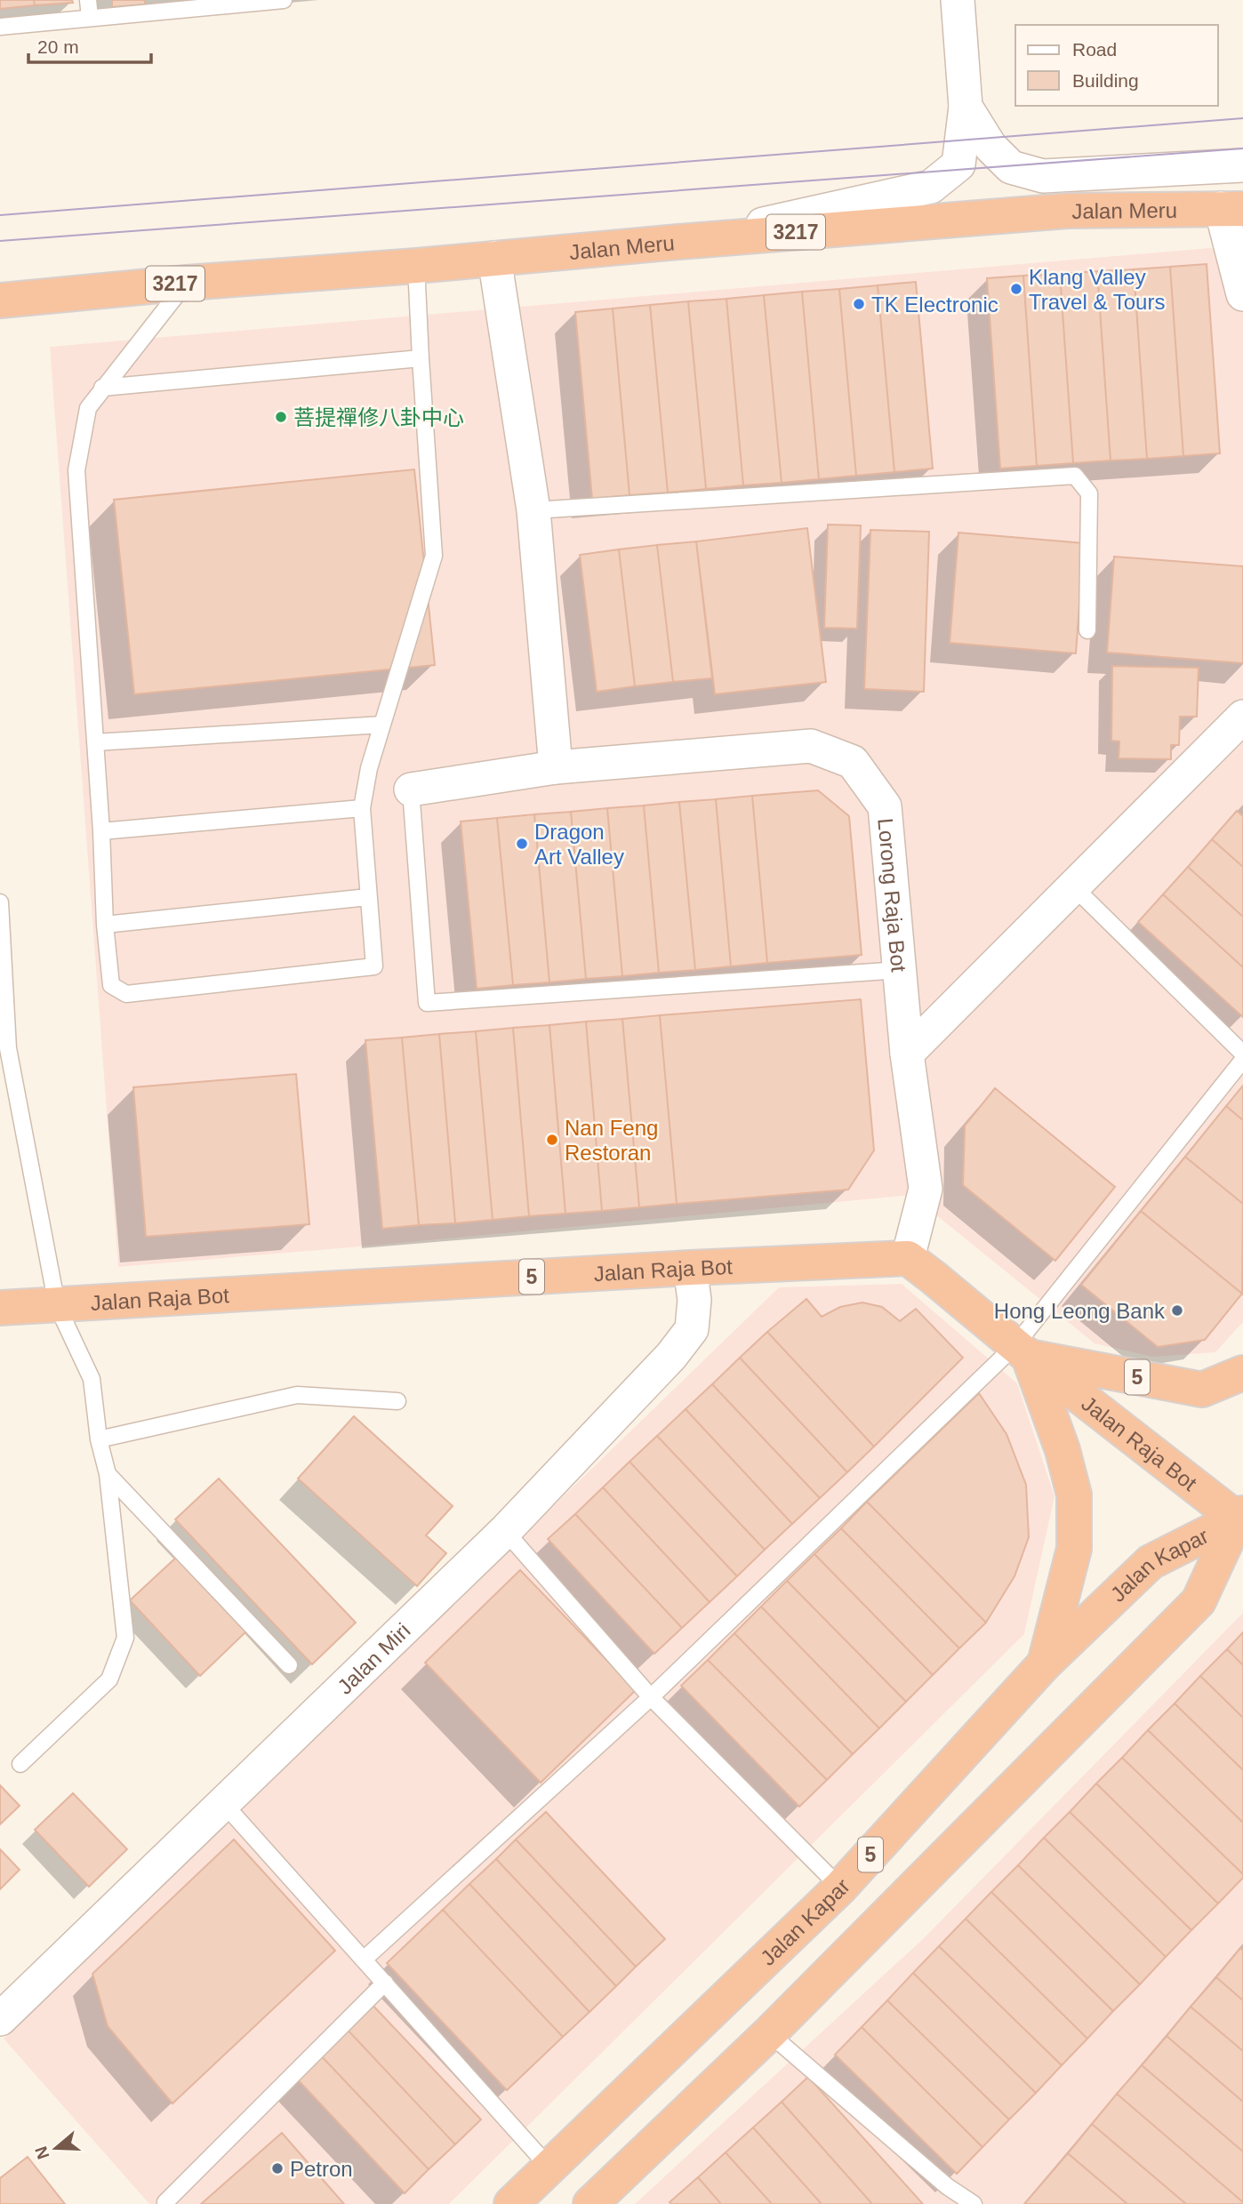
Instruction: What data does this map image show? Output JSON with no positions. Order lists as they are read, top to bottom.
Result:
{
  "streets": {
    "highway": [
      "Jalan Meru",
      "3217",
      "Jalan Raja Bot",
      "5",
      "Jalan Kapar"
    ],
    "street": ["Lorong Raja Bot", "Jalan Miri"]
  },
  "crossings": [
    ["Lorong Raja Bot", "Jalan Raja Bot"],
    ["Jalan Raja Bot", "5"],
    ["Jalan Raja Bot", "Jalan Kapar"],
    ["Jalan Raja Bot", "Jalan Miri"]
  ],
  "places": [
    "Klang Valley Travel & Tours",
    "TK Electronic",
    "菩提禪修八卦中心",
    "Dragon Art Valley",
    "Nan Feng Restoran",
    "Hong Leong Bank",
    "Petron"
  ],
  "legend": ["Road", "Building"],
  "scale_bar": "20 m",
  "north": "left"
}
